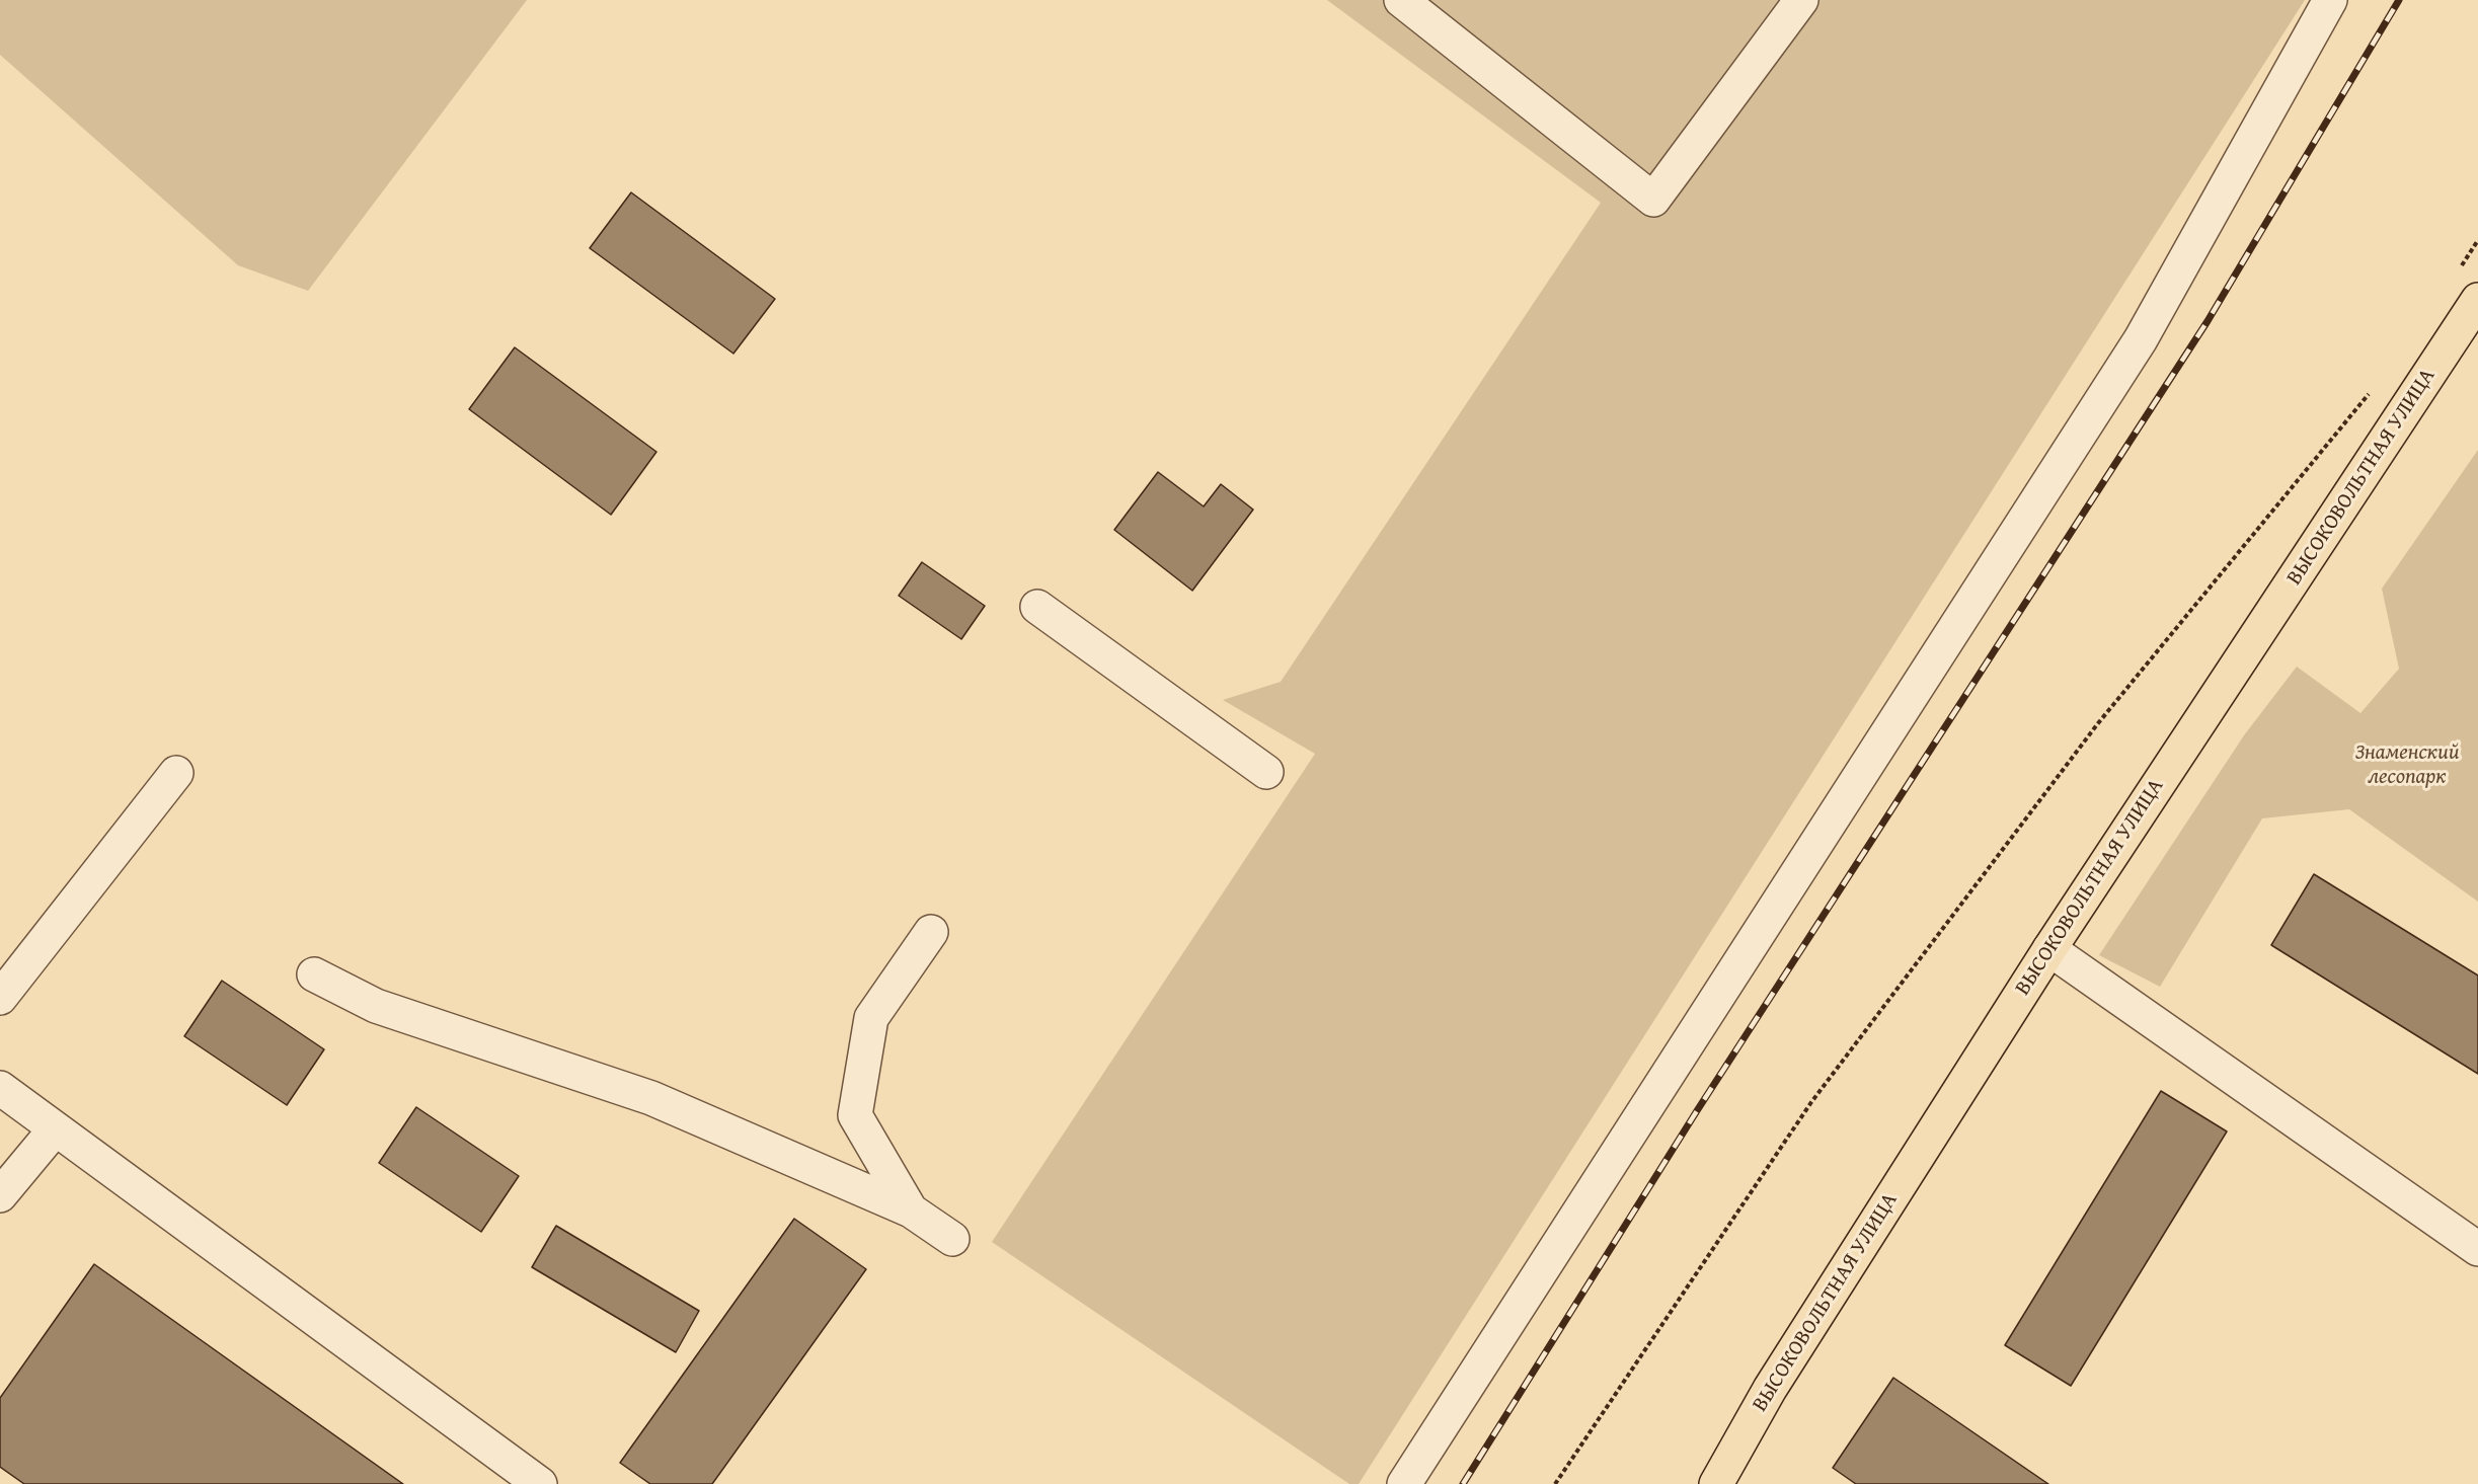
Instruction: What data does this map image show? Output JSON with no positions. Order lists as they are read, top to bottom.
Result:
{
  "streets": {
    "main road": ["ВЫСОКОВОЛЬТНАЯ УЛИЦА"]
  },
  "parks": ["Знаменский лесопарк"]
}
